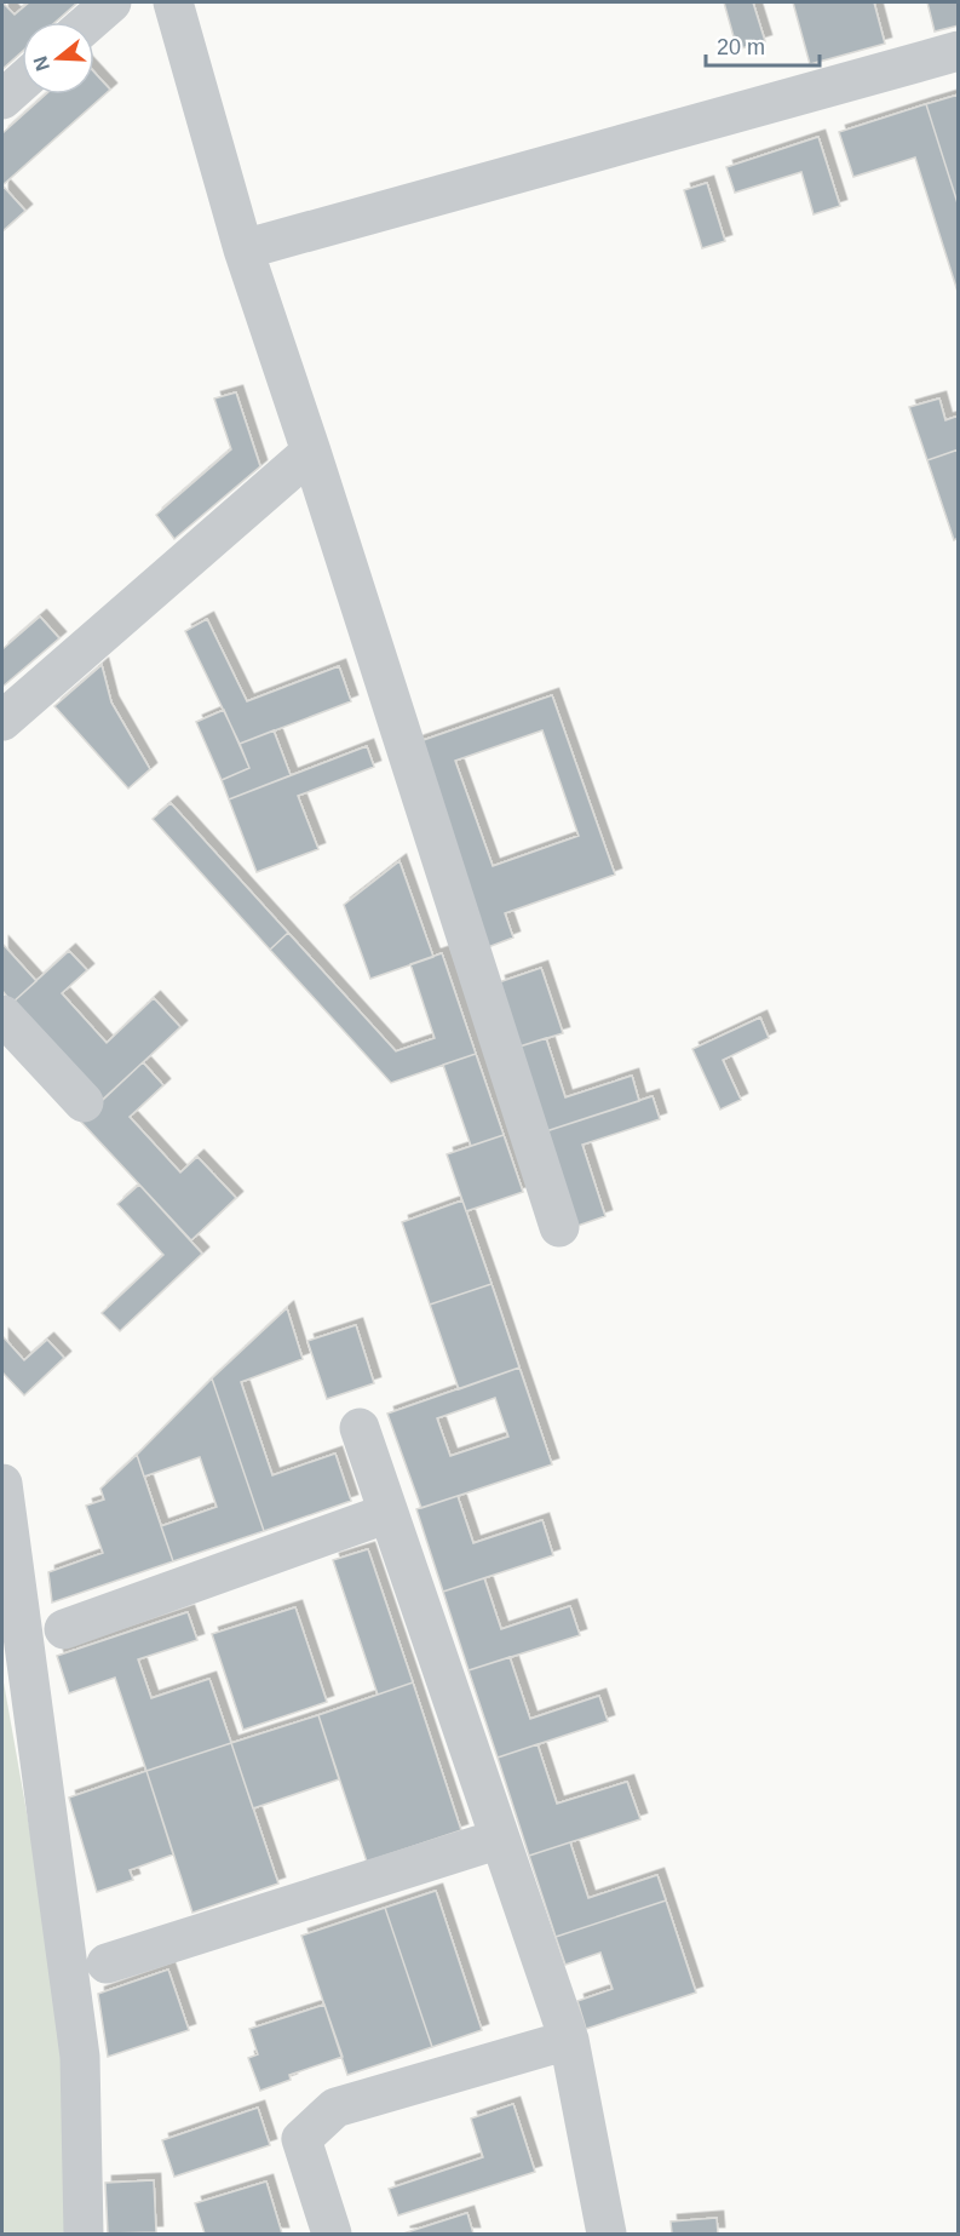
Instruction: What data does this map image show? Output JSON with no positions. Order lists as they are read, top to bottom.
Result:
{
  "scale_bar": "20 m",
  "north": "left"
}
